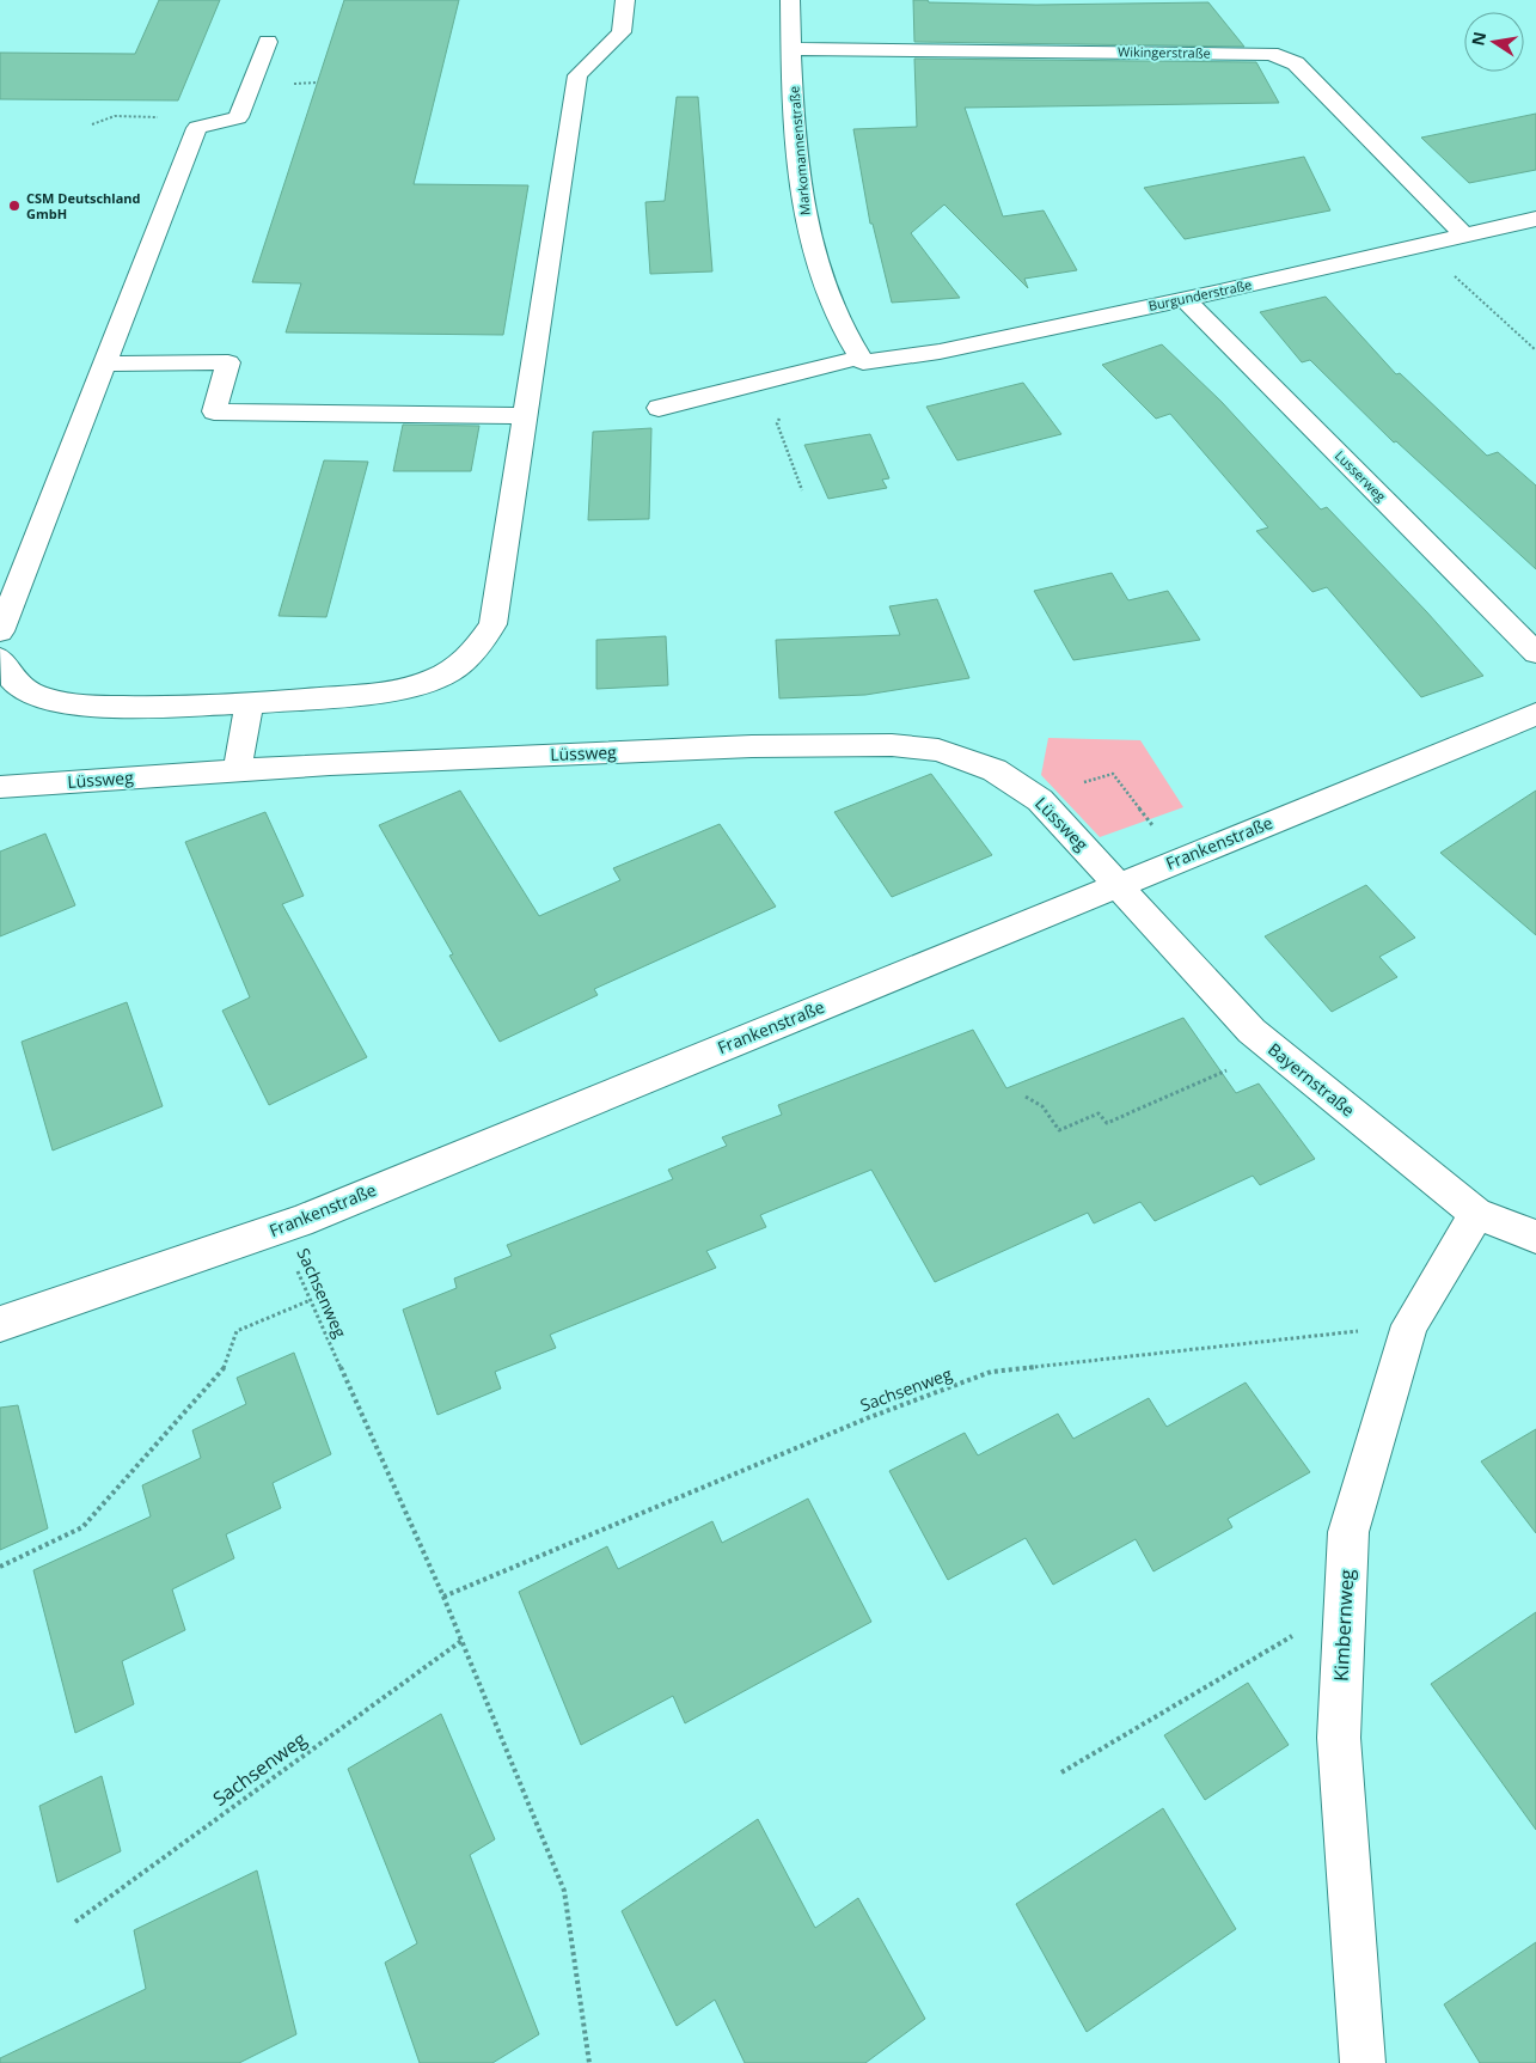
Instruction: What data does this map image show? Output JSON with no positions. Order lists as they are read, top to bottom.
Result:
{
  "streets": {
    "street": [
      "Wikingerstraße",
      "Markomannenstraße",
      "Burgunderstraße",
      "Lusserweg",
      "Lüssweg",
      "Frankenstraße",
      "Bayernstraße",
      "Kimbernweg"
    ],
    "path": ["Sachsenweg"]
  },
  "crossings": [
    ["Wikingerstraße", "Markomannenstraße"],
    ["Wikingerstraße", "Burgunderstraße"],
    ["Markomannenstraße", "Burgunderstraße"],
    ["Burgunderstraße", "Lusserweg"],
    ["Lüssweg", "Frankenstraße"],
    ["Lüssweg", "Bayernstraße"],
    ["Frankenstraße", "Bayernstraße"],
    ["Frankenstraße", "Sachsenweg"],
    ["Bayernstraße", "Kimbernweg"],
    ["Sachsenweg", "Kimbernweg"]
  ],
  "places": ["CSM Deutschland GmbH"],
  "north": "left"
}
